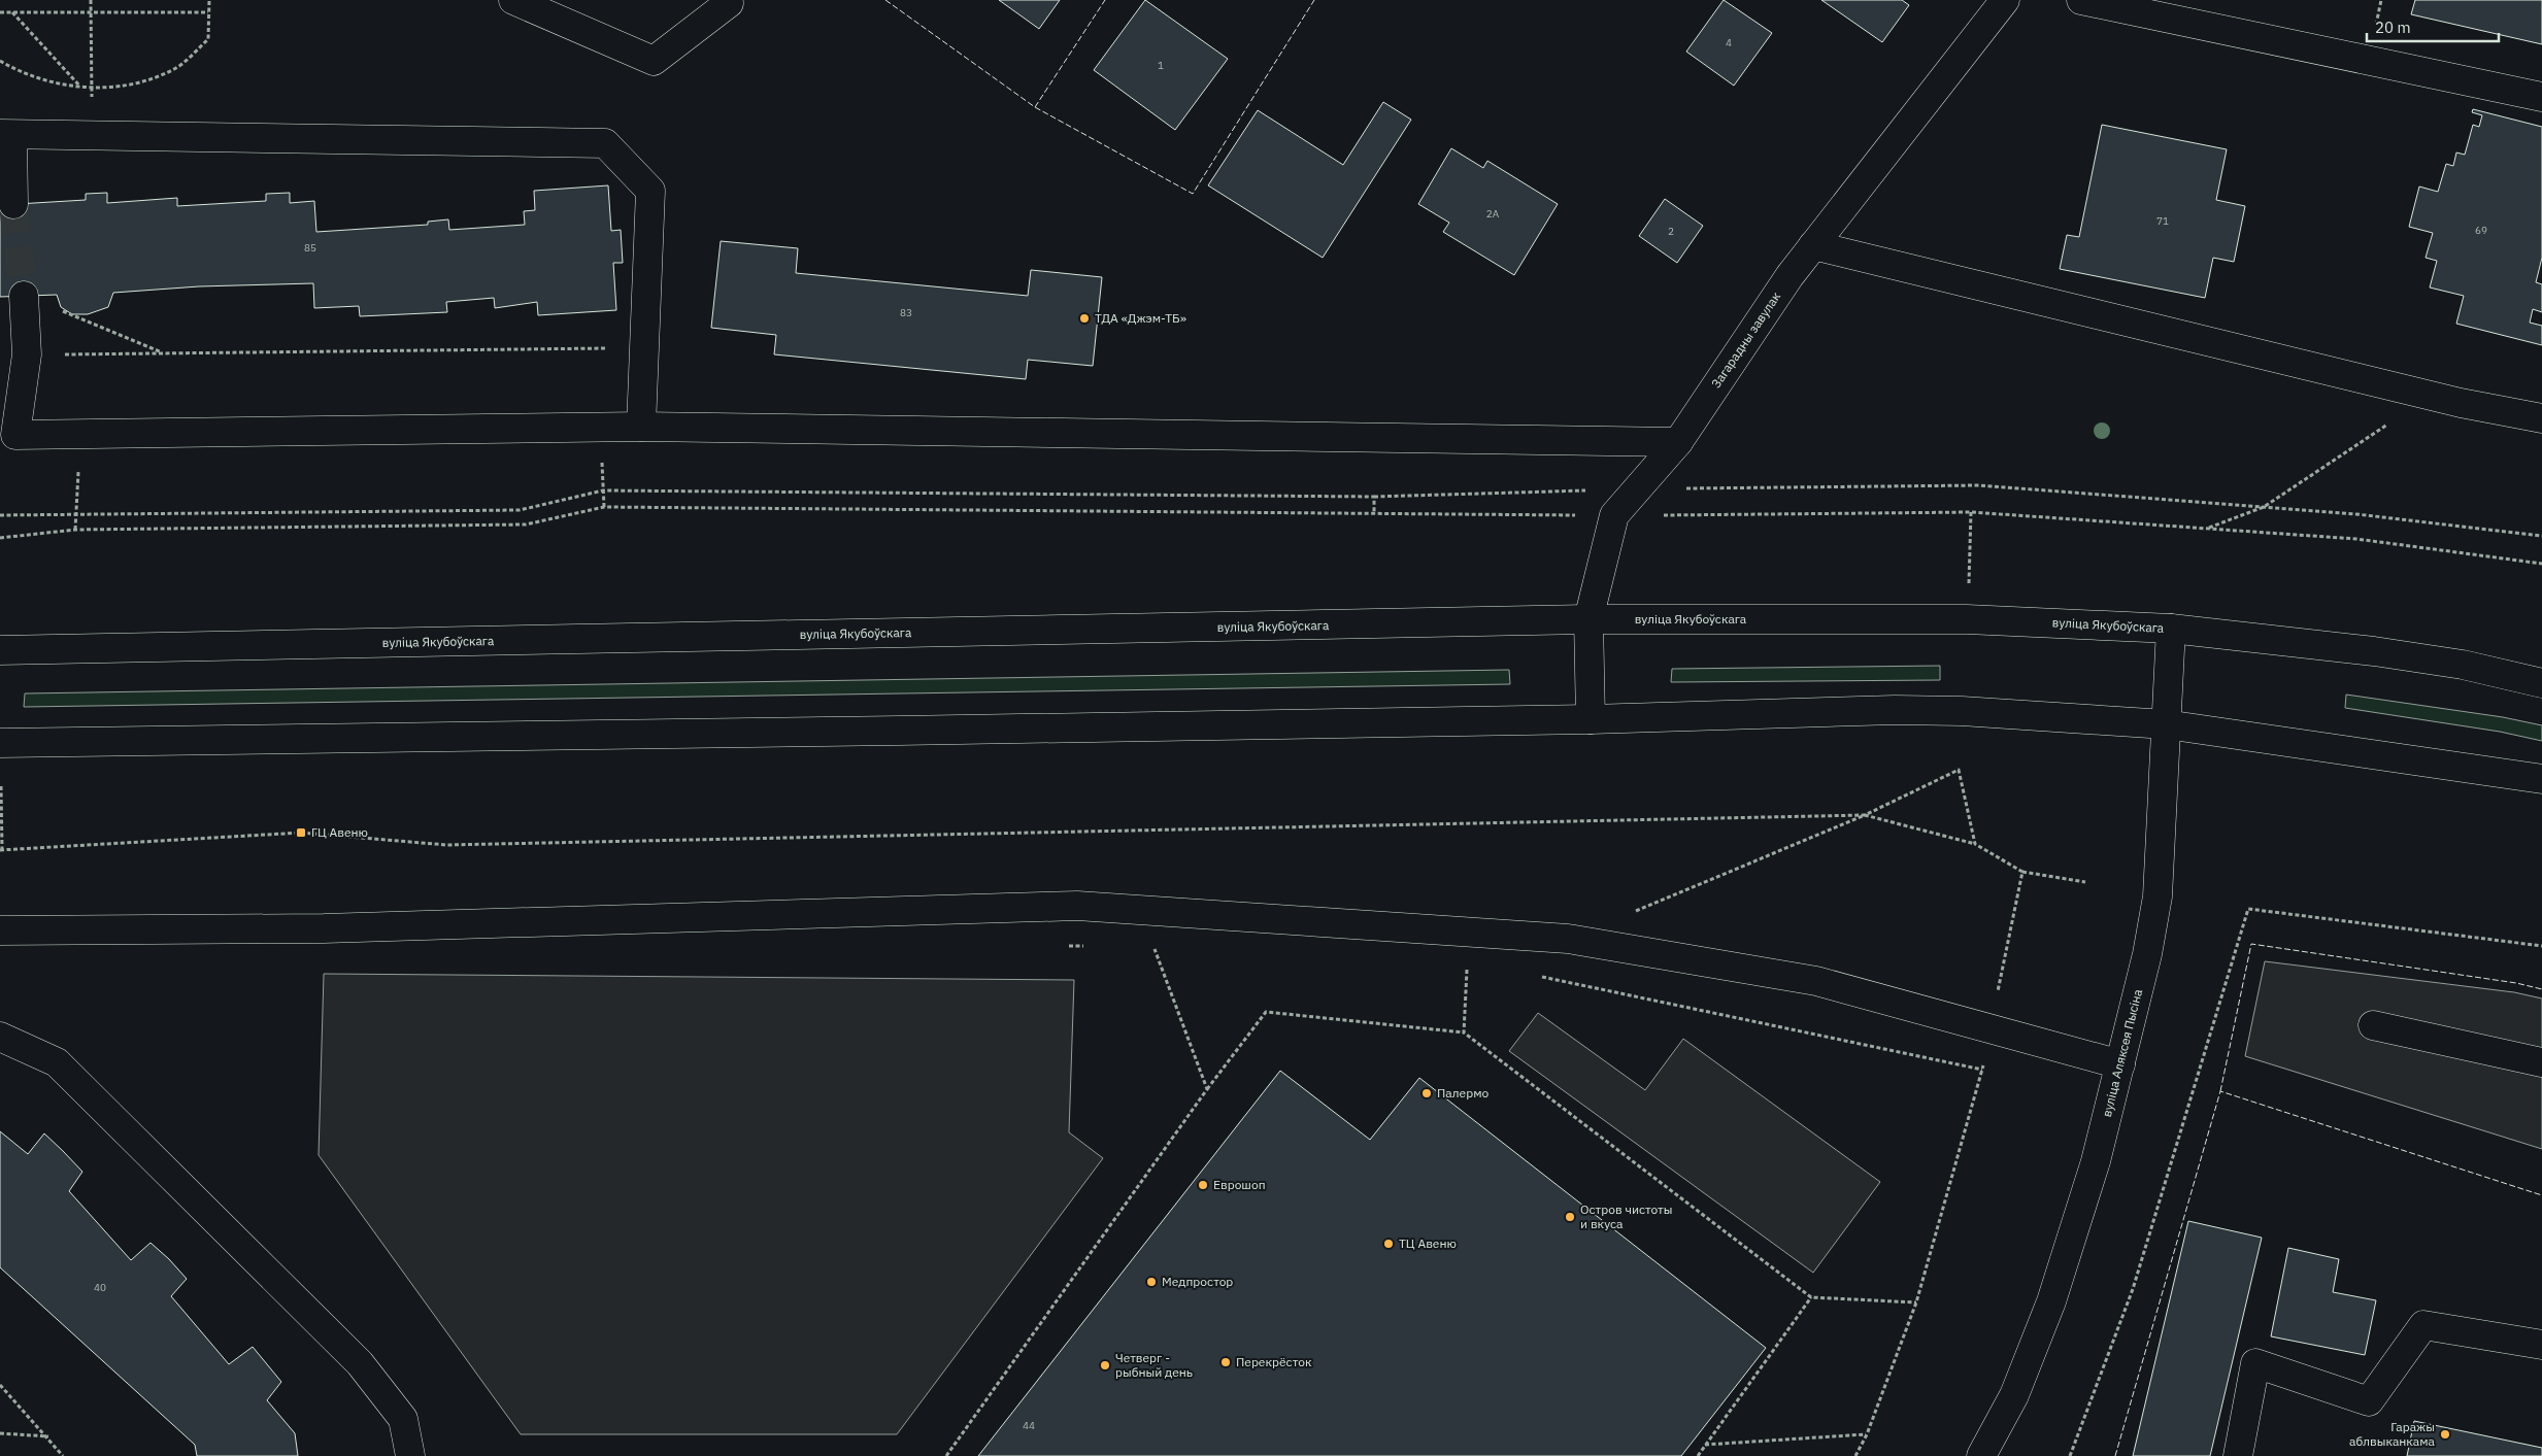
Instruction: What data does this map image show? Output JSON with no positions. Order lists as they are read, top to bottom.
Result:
{
  "streets": {
    "main road": ["Загарадны завулак", "вуліца Якубоўскага", "вуліца Аляксея Пысіна"]
  },
  "crossings": [
    ["Загарадны завулак", "вуліца Якубоўскага"],
    ["вуліца Якубоўскага", "вуліца Аляксея Пысіна"]
  ],
  "places": {
    "other": [
      "ТДА «Джэм-ТБ»",
      "Палермо",
      "Еврошоп",
      "Остров чистоты и вкуса",
      "ТЦ Авеню",
      "Медпростор",
      "Перекрёсток",
      "Четверг - рыбный день",
      "Гаражы аблвыканкама"
    ],
    "transit": ["ГЦ Авеню"]
  },
  "house_numbers": [
    "4",
    "1",
    "2А",
    "71",
    "69",
    "2",
    "85",
    "83",
    "40",
    "44"
  ],
  "scale_bar": "20 m"
}
